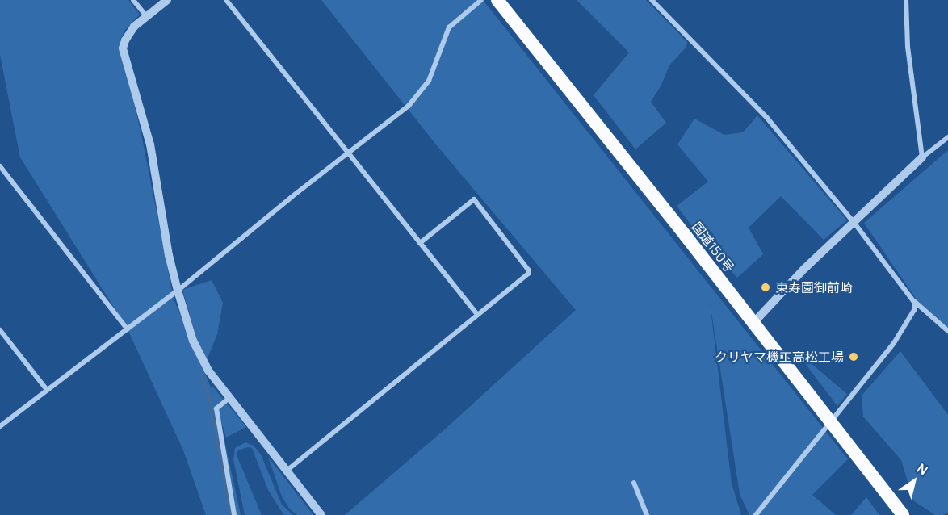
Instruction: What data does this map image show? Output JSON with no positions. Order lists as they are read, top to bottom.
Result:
{
  "streets": {
    "highway": ["国道150号"]
  },
  "places": ["東寿園御前崎", "クリヤマ機工高松工場"],
  "north": "top right"
}
